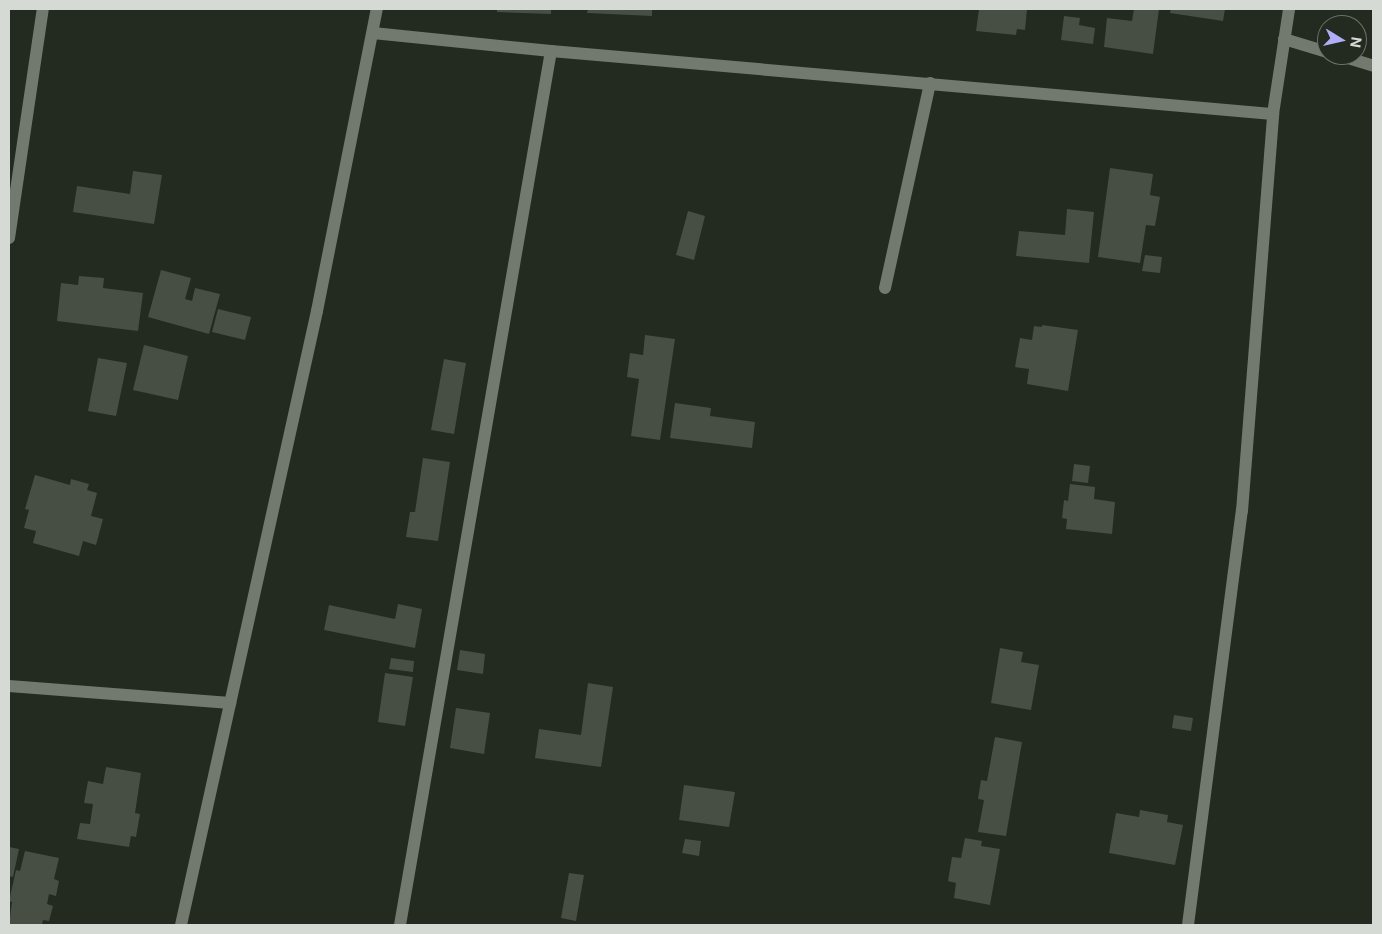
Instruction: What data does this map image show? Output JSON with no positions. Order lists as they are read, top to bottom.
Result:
{
  "north": "right"
}
